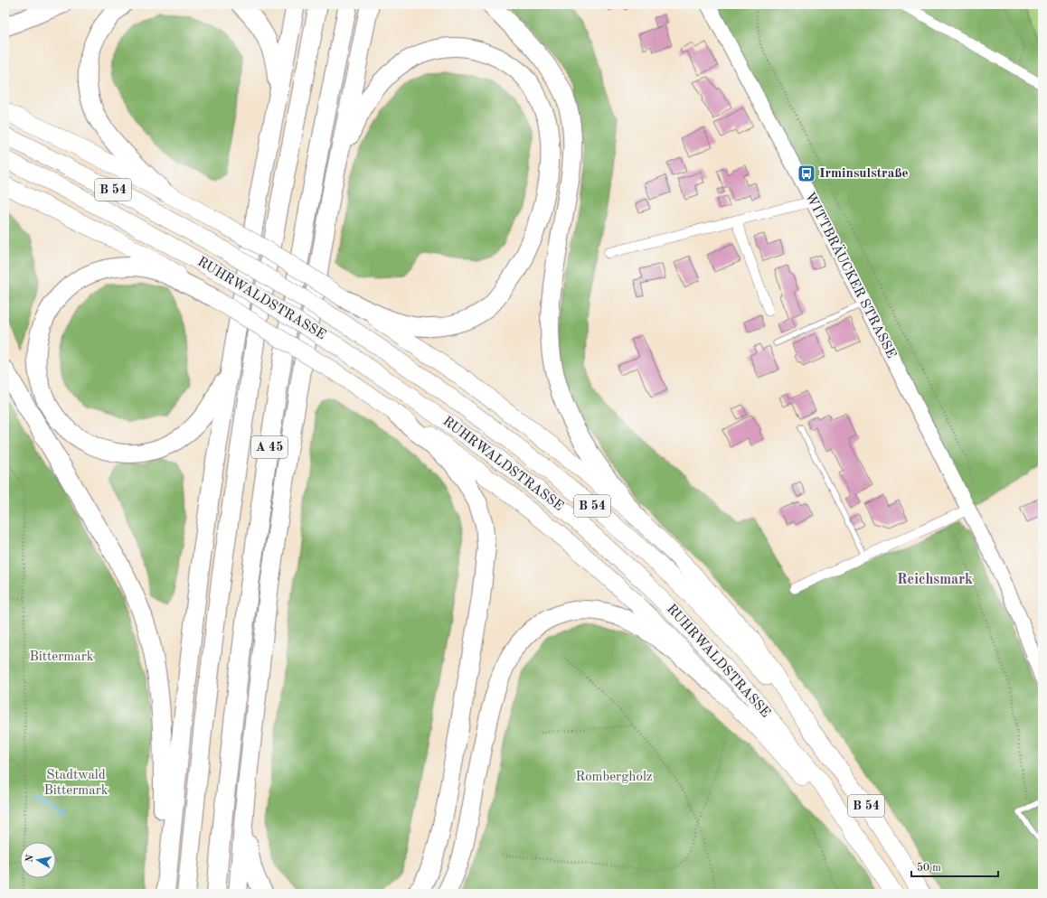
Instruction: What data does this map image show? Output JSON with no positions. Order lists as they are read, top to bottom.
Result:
{
  "streets": {
    "highway": ["B 54", "RUHRWALDSTRASSE", "A 45"],
    "main road": ["WITTBRÄUCKER STRASSE"]
  },
  "districts": ["Reichsmark"],
  "parks": ["Bittermark", "Stadtwald Bittermark", "Rombergholz"],
  "places": {
    "bus stop": ["Irminsulstraße"]
  },
  "scale_bar": "50 m",
  "north": "left"
}
